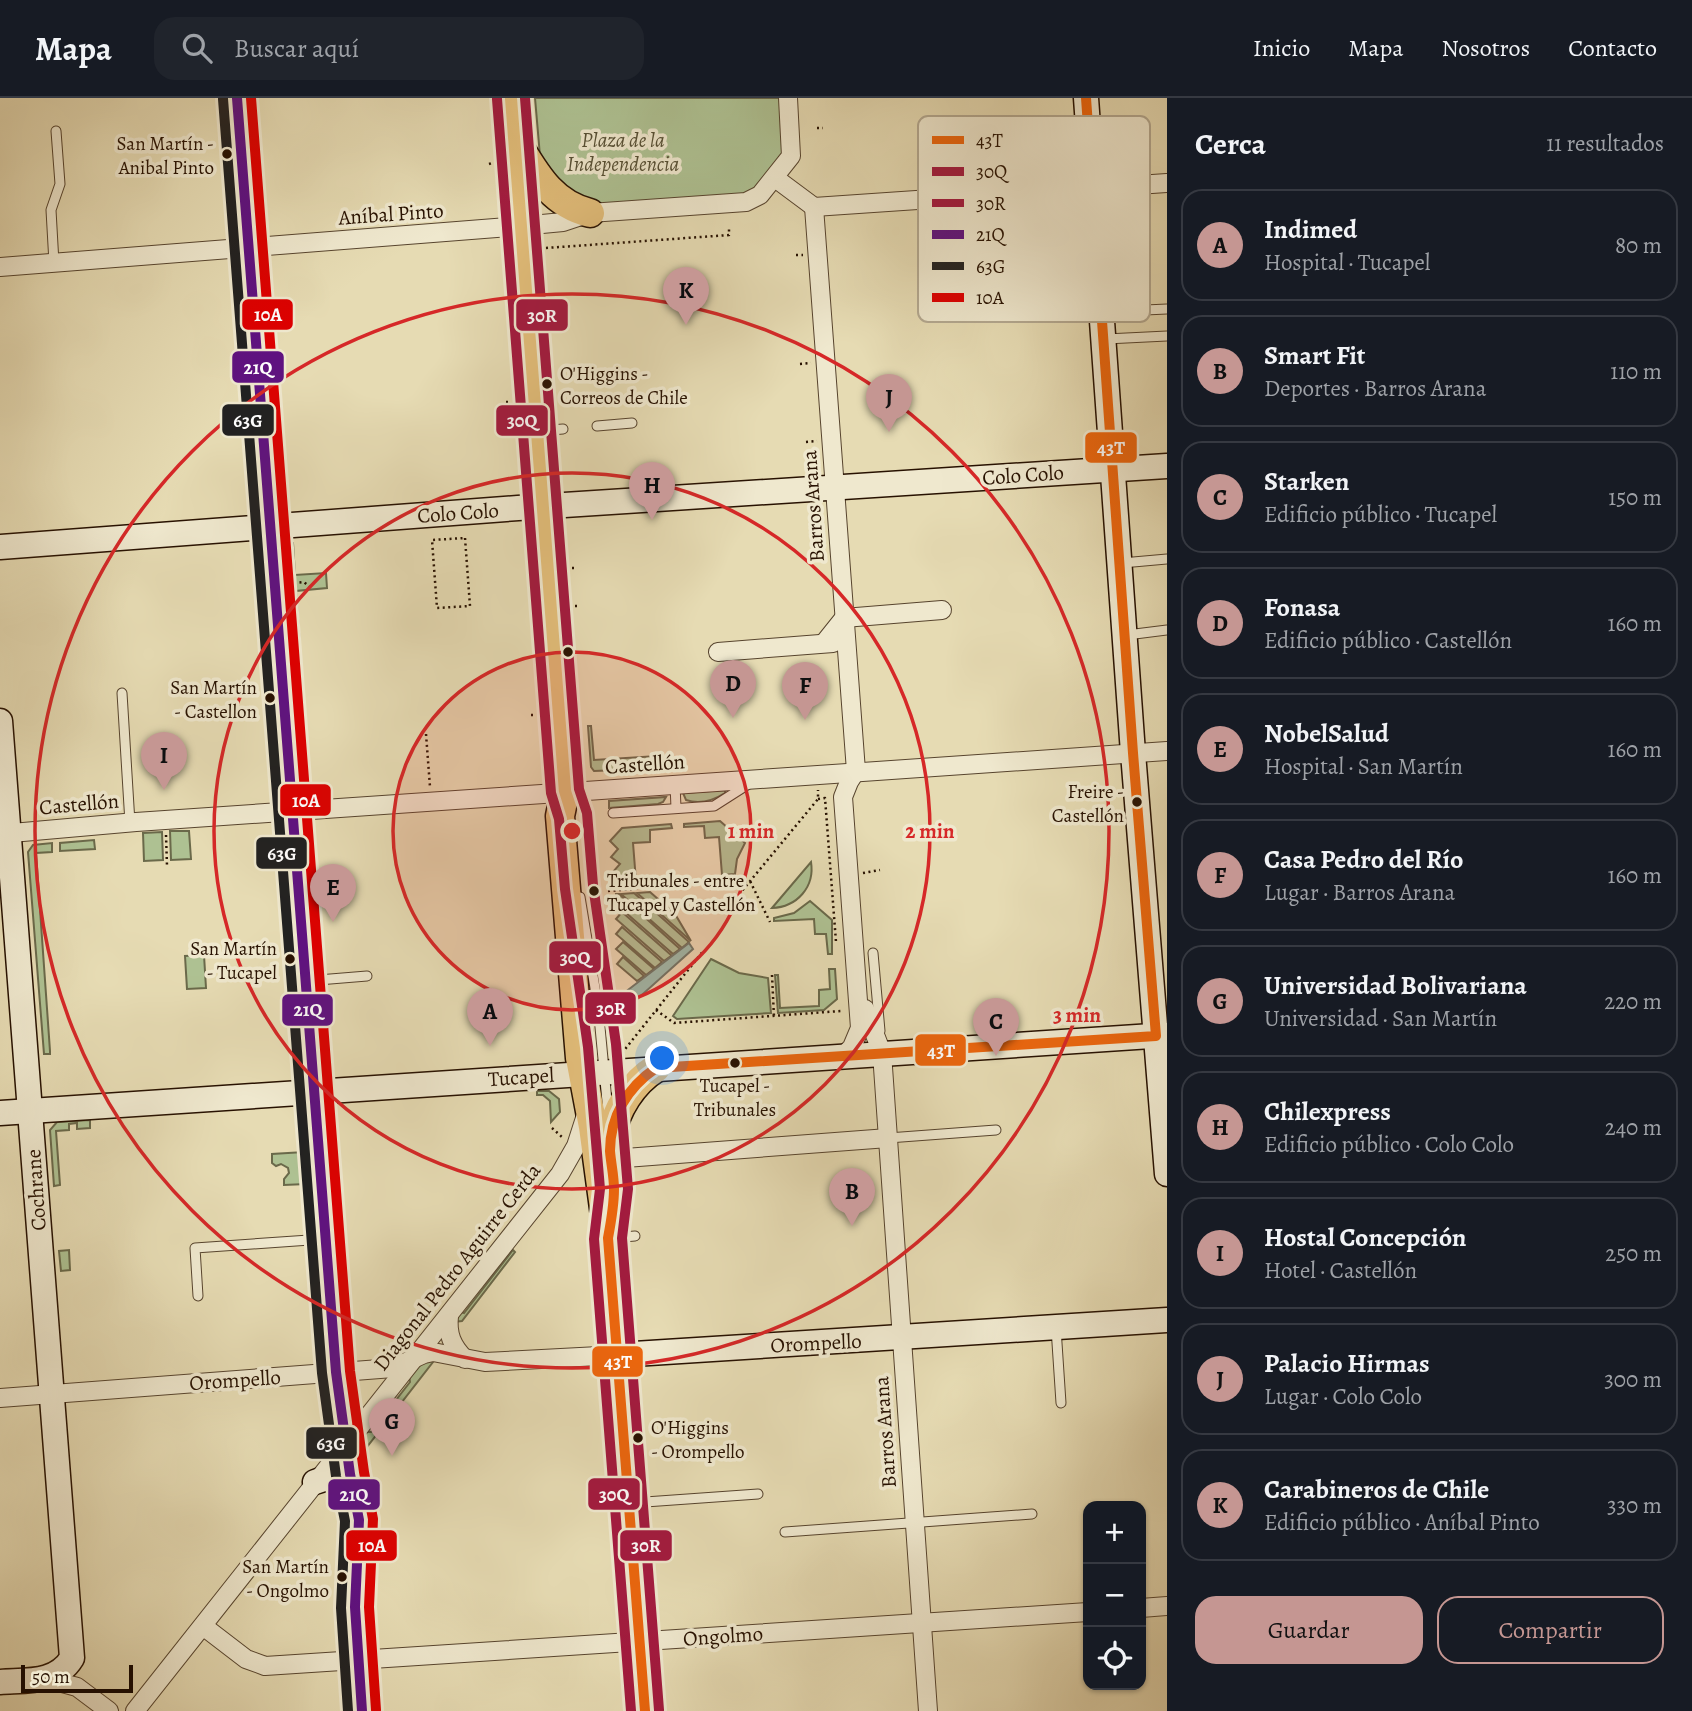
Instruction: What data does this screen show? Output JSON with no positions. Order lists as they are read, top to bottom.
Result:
{
  "streets": {
    "main road": [
      "Colo Colo",
      "Tucapel",
      "Cochrane",
      "Orompello"
    ],
    "street": [
      "Aníbal Pinto",
      "Barros Arana",
      "Castellón",
      "Diagonal Pedro Aguirre Cerda",
      "Ongolmo"
    ]
  },
  "crossings": [
    ["Colo Colo", "Barros Arana"],
    ["Barros Arana", "Castellón"],
    ["Barros Arana", "Tucapel"],
    ["Barros Arana", "Orompello"],
    ["Barros Arana", "Ongolmo"],
    ["Castellón", "Cochrane"],
    ["Tucapel", "Cochrane"],
    ["Cochrane", "Orompello"],
    ["Diagonal Pedro Aguirre Cerda", "Orompello"],
    ["Diagonal Pedro Aguirre Cerda", "Ongolmo"]
  ],
  "parks": ["Plaza de la Independencia"],
  "places": [
    "San Martín - Anibal Pinto",
    "O'Higgins - Correos de Chile",
    "San Martín - Castellon",
    "Freire - Castellón",
    "Tribunales - entre Tucapel y Castellón",
    "San Martín - Tucapel",
    "Tucapel - Tribunales",
    "O'Higgins - Orompello",
    "San Martín - Ongolmo"
  ],
  "lines": [
    "transit line 43T",
    "transit line 30R",
    "transit line 21Q",
    "transit line 10A",
    "transit line 30Q",
    "transit line 63G"
  ],
  "legend": [
    "43T",
    "30Q",
    "30R",
    "21Q",
    "63G",
    "10A"
  ],
  "scale_bar": "50 m",
  "page": {
    "header": "Mapa",
    "search": "Buscar aquí",
    "nav": [
      "Inicio",
      "Mapa",
      "Nosotros",
      "Contacto"
    ],
    "heading": ["Cerca", "11 resultados"],
    "list": [
      {
        "mark": "A",
        "name": "Indimed",
        "note": "Hospital · Tucapel",
        "value": "80 m"
      },
      {
        "mark": "B",
        "name": "Smart Fit",
        "note": "Deportes · Barros Arana",
        "value": "110 m"
      },
      {
        "mark": "C",
        "name": "Starken",
        "note": "Edificio público · Tucapel",
        "value": "150 m"
      },
      {
        "mark": "D",
        "name": "Fonasa",
        "note": "Edificio público · Castellón",
        "value": "160 m"
      },
      {
        "mark": "E",
        "name": "NobelSalud",
        "note": "Hospital · San Martín",
        "value": "160 m"
      },
      {
        "mark": "F",
        "name": "Casa Pedro del Río",
        "note": "Lugar · Barros Arana",
        "value": "160 m"
      },
      {
        "mark": "G",
        "name": "Universidad Bolivariana",
        "note": "Universidad · San Martín",
        "value": "220 m"
      },
      {
        "mark": "H",
        "name": "Chilexpress",
        "note": "Edificio público · Colo Colo",
        "value": "240 m"
      },
      {
        "mark": "I",
        "name": "Hostal Concepción",
        "note": "Hotel · Castellón",
        "value": "250 m"
      },
      {
        "mark": "J",
        "name": "Palacio Hirmas",
        "note": "Lugar · Colo Colo",
        "value": "300 m"
      },
      {
        "mark": "K",
        "name": "Carabineros de Chile",
        "note": "Edificio público · Aníbal Pinto",
        "value": "330 m"
      }
    ],
    "pins": [
      "K",
      "J",
      "H",
      "D",
      "F",
      "I",
      "E",
      "A",
      "C",
      "B",
      "G"
    ],
    "map_buttons": ["+", "−"],
    "buttons": ["Guardar", "Compartir"],
    "scale": "50 m"
  },
  "rings": ["1 min", "2 min", "3 min"]
}
